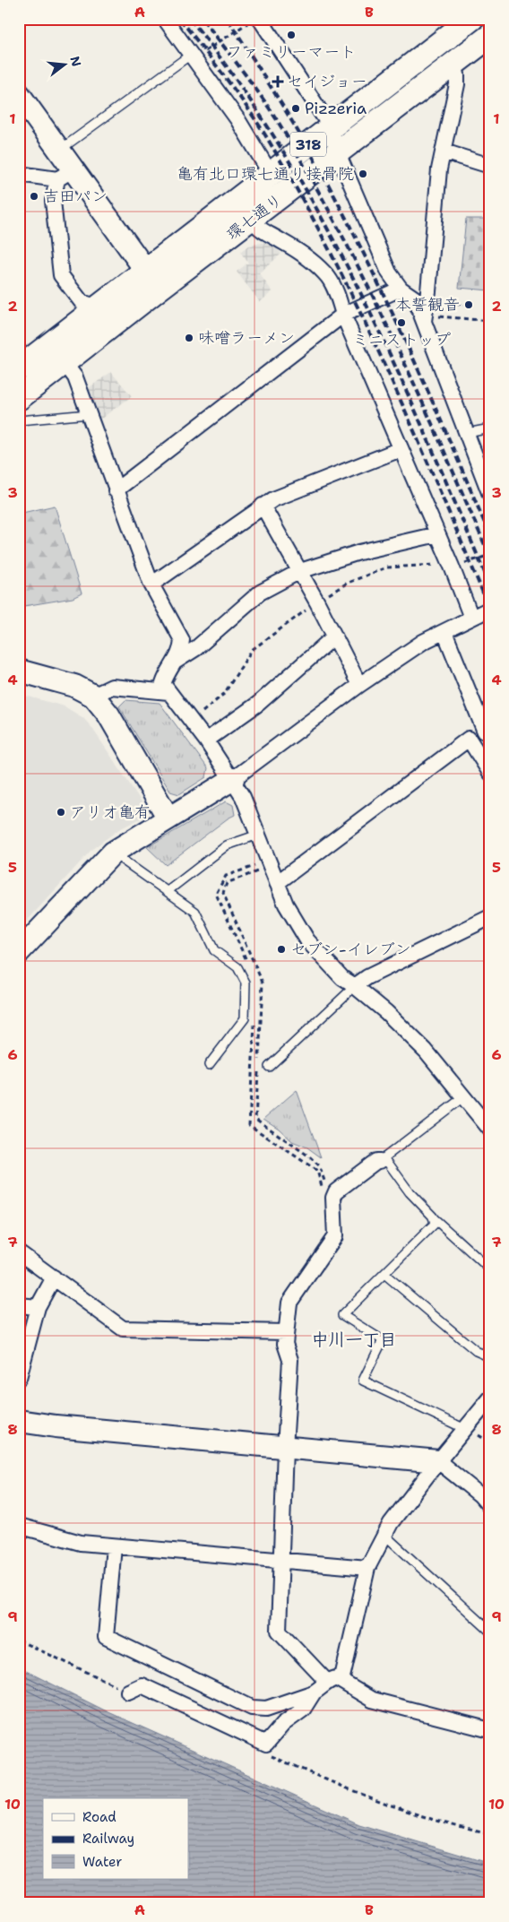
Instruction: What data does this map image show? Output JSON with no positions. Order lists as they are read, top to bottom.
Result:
{
  "streets": {
    "main road": ["318", "環七通り"]
  },
  "districts": ["中川一丁目"],
  "places": {
    "other": [
      "ファミリーマート",
      "Pizzeria",
      "亀有北口環七通り接骨院",
      "吉田パン",
      "本誓観音",
      "ミニストップ",
      "味噌ラーメン",
      "アリオ亀有",
      "セブン-イレブン"
    ],
    "health": ["セイジョー"]
  },
  "legend": ["Road", "Railway", "Water"],
  "north": "right",
  "grid": {
    "columns": ["A", "B"],
    "rows": [
      "1",
      "2",
      "3",
      "4",
      "5",
      "6",
      "7",
      "8",
      "9",
      "10"
    ]
  }
}
